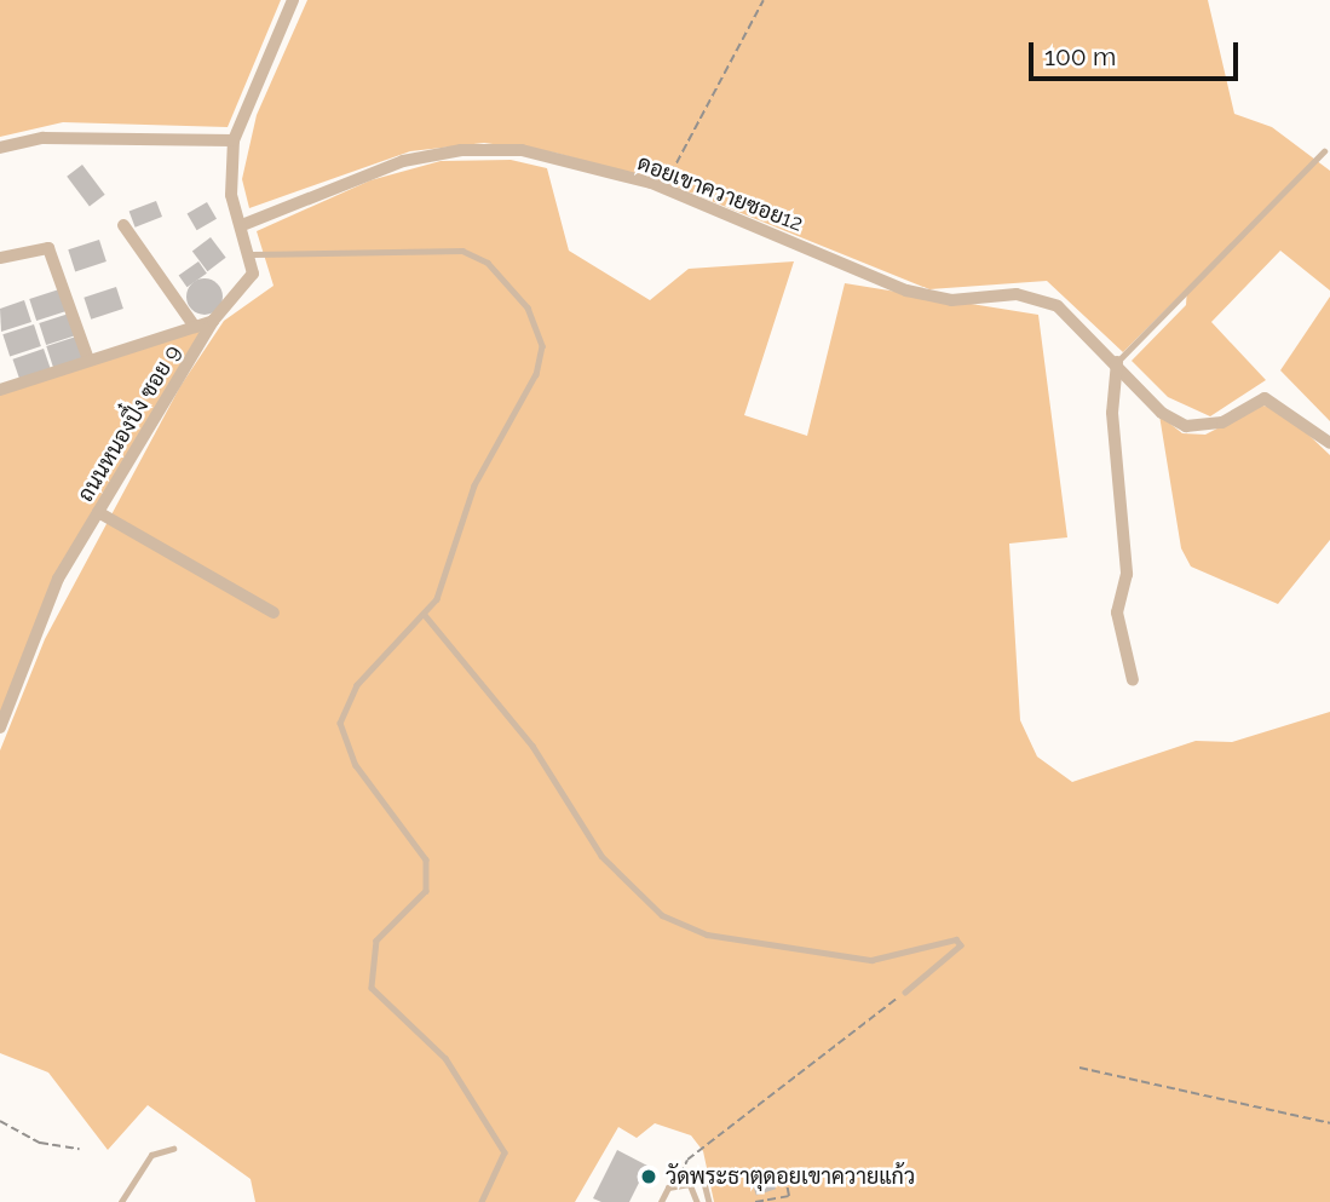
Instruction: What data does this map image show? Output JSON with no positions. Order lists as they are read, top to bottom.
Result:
{
  "streets": {
    "street": ["ดอยเขาควายซอย12", "ถนนหนองปึ๋ง ซอย 9"]
  },
  "places": ["วัดพระธาตุดอยเขาควายแก้ว"],
  "scale_bar": "100 m"
}
